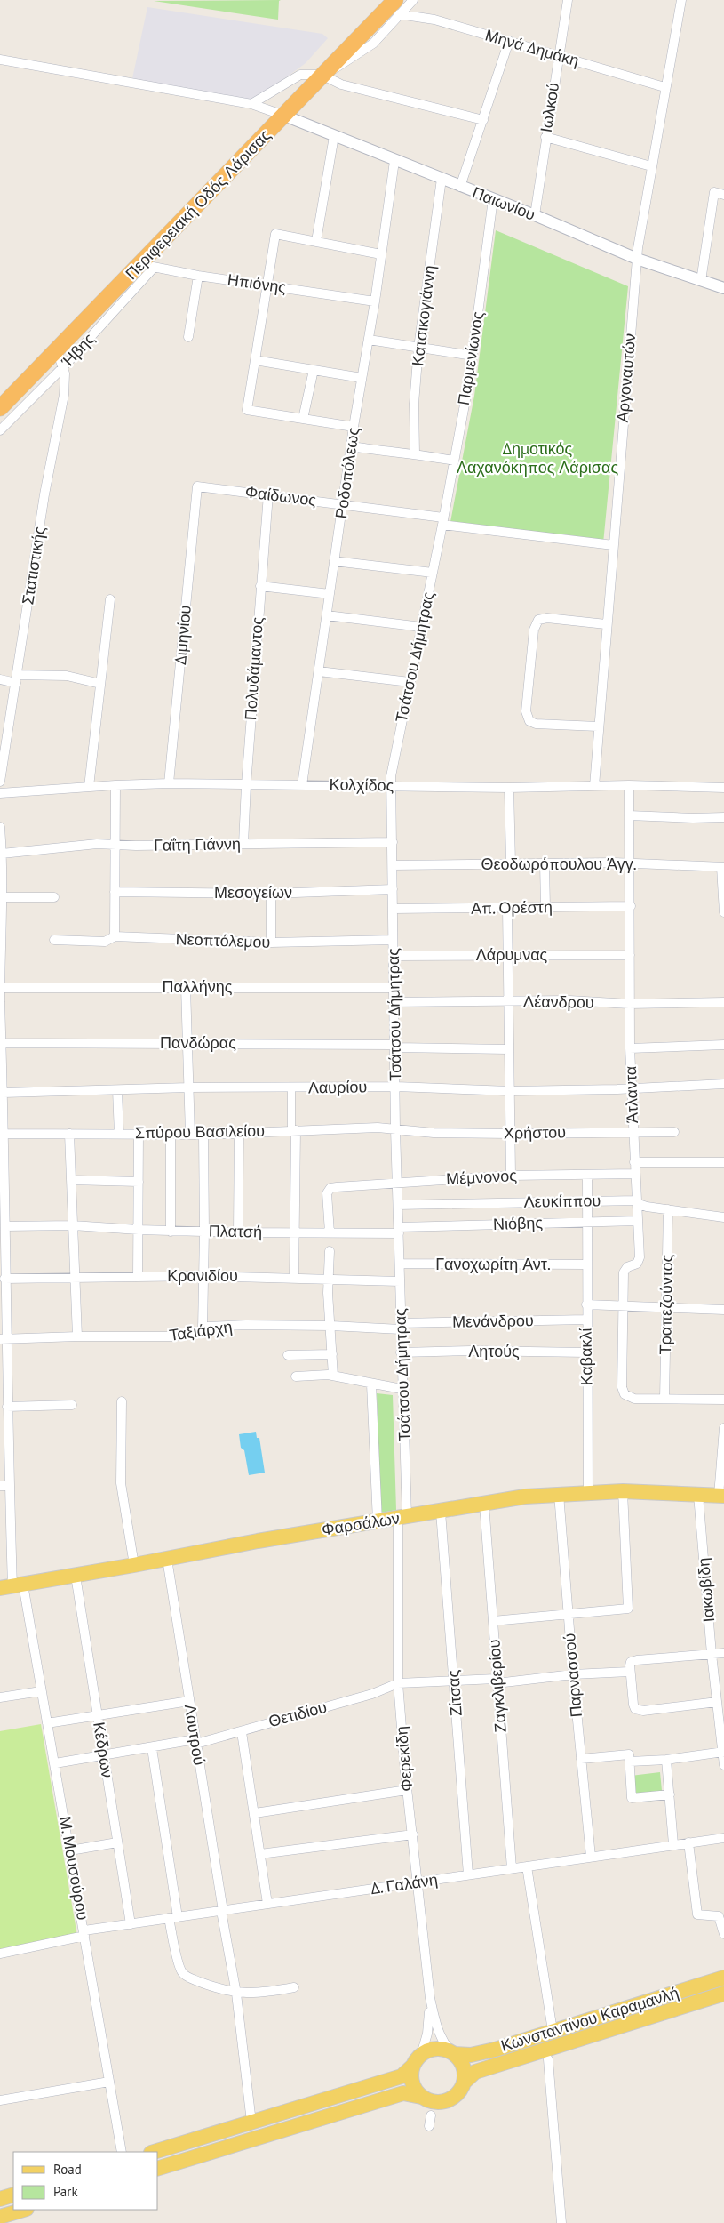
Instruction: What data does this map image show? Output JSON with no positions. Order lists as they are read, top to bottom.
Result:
{
  "streets": {
    "highway": ["Περιφερειακή Οδός Λάρισας"],
    "main road": ["Φαρσάλων", "Κωνσταντίνου Καραμανλή"],
    "street": [
      "Μηνά Δημάκη",
      "Ιωλκού",
      "Παιωνίου",
      "Ηπιόνης",
      "Κατσικογιάννη",
      "Ήβης",
      "Παρμενίωνος",
      "Αργοναυτών",
      "Ροδοπόλεως",
      "Φαίδωνος",
      "Στατιστικής",
      "Διμηνίου",
      "Τσάτσου Δήμητρας",
      "Πολυδάμαντος",
      "Κολχίδος",
      "Γαΐτη Γιάννη",
      "Θεοδωρόπουλου Άγγ.",
      "Μεσογείων",
      "Απ. Ορέστη",
      "Νεοπτόλεμου",
      "Λάρυμνας",
      "Παλλήνης",
      "Λέανδρου",
      "Πανδώρας",
      "Λαυρίου",
      "Άτλαντα",
      "Σπύρου Βασιλείου",
      "Χρήστου",
      "Μέμνονος",
      "Λευκίππου",
      "Νιόβης",
      "Πλατσή",
      "Γανοχωρίτη Αντ.",
      "Κρανιδίου",
      "Τραπεζούντος",
      "Μενάνδρου",
      "Ταξιάρχη",
      "Λητούς",
      "Καβακλί",
      "Ιακωβίδη",
      "Παρνασσού",
      "Ζαγκλιβερίου",
      "Ζίτσας",
      "Θετιδίου",
      "Λουτρού",
      "Κέδρων",
      "Φερεκίδη",
      "Μ. Μουσούρου",
      "Δ. Γαλάνη"
    ]
  },
  "crossings": [
    ["Μηνά Δημάκη", "Ιωλκού"],
    ["Μηνά Δημάκη", "Περιφερειακή Οδός Λάρισας"],
    ["Μηνά Δημάκη", "Αργοναυτών"],
    ["Ιωλκού", "Παιωνίου"],
    ["Παιωνίου", "Περιφερειακή Οδός Λάρισας"],
    ["Παιωνίου", "Κατσικογιάννη"],
    ["Παιωνίου", "Παρμενίωνος"],
    ["Παιωνίου", "Αργοναυτών"],
    ["Παιωνίου", "Ροδοπόλεως"],
    ["Περιφερειακή Οδός Λάρισας", "Ηπιόνης"],
    ["Περιφερειακή Οδός Λάρισας", "Ήβης"],
    ["Περιφερειακή Οδός Λάρισας", "Στατιστικής"],
    ["Ηπιόνης", "Ήβης"],
    ["Ηπιόνης", "Ροδοπόλεως"],
    ["Ήβης", "Στατιστικής"],
    ["Παρμενίωνος", "Φαίδωνος"],
    ["Παρμενίωνος", "Τσάτσου Δήμητρας"],
    ["Αργοναυτών", "Φαίδωνος"],
    ["Αργοναυτών", "Κολχίδος"],
    ["Ροδοπόλεως", "Φαίδωνος"],
    ["Ροδοπόλεως", "Κολχίδος"],
    ["Φαίδωνος", "Διμηνίου"],
    ["Φαίδωνος", "Τσάτσου Δήμητρας"],
    ["Φαίδωνος", "Πολυδάμαντος"],
    ["Διμηνίου", "Κολχίδος"],
    ["Τσάτσου Δήμητρας", "Κολχίδος"],
    ["Τσάτσου Δήμητρας", "Γαΐτη Γιάννη"],
    ["Τσάτσου Δήμητρας", "Θεοδωρόπουλου Άγγ."],
    ["Τσάτσου Δήμητρας", "Μεσογείων"],
    ["Τσάτσου Δήμητρας", "Απ. Ορέστη"],
    ["Τσάτσου Δήμητρας", "Νεοπτόλεμου"],
    ["Τσάτσου Δήμητρας", "Λάρυμνας"],
    ["Τσάτσου Δήμητρας", "Παλλήνης"],
    ["Τσάτσου Δήμητρας", "Λέανδρου"],
    ["Τσάτσου Δήμητρας", "Πανδώρας"],
    ["Τσάτσου Δήμητρας", "Λαυρίου"],
    ["Τσάτσου Δήμητρας", "Σπύρου Βασιλείου"],
    ["Τσάτσου Δήμητρας", "Χρήστου"],
    ["Τσάτσου Δήμητρας", "Μέμνονος"],
    ["Τσάτσου Δήμητρας", "Λευκίππου"],
    ["Τσάτσου Δήμητρας", "Νιόβης"],
    ["Τσάτσου Δήμητρας", "Πλατσή"],
    ["Τσάτσου Δήμητρας", "Γανοχωρίτη Αντ."],
    ["Τσάτσου Δήμητρας", "Κρανιδίου"],
    ["Τσάτσου Δήμητρας", "Μενάνδρου"],
    ["Τσάτσου Δήμητρας", "Ταξιάρχη"],
    ["Τσάτσου Δήμητρας", "Λητούς"],
    ["Τσάτσου Δήμητρας", "Φαρσάλων"],
    ["Τσάτσου Δήμητρας", "Φερεκίδη"],
    ["Πολυδάμαντος", "Κολχίδος"],
    ["Πολυδάμαντος", "Γαΐτη Γιάννη"],
    ["Κολχίδος", "Άτλαντα"],
    ["Θεοδωρόπουλου Άγγ.", "Άτλαντα"],
    ["Απ. Ορέστη", "Άτλαντα"],
    ["Λάρυμνας", "Άτλαντα"],
    ["Λέανδρου", "Άτλαντα"],
    ["Λαυρίου", "Άτλαντα"],
    ["Άτλαντα", "Χρήστου"],
    ["Άτλαντα", "Μέμνονος"],
    ["Άτλαντα", "Λευκίππου"],
    ["Άτλαντα", "Νιόβης"],
    ["Άτλαντα", "Τραπεζούντος"],
    ["Σπύρου Βασιλείου", "Χρήστου"],
    ["Μέμνονος", "Πλατσή"],
    ["Μέμνονος", "Καβακλί"],
    ["Λευκίππου", "Τραπεζούντος"],
    ["Λευκίππου", "Καβακλί"],
    ["Νιόβης", "Πλατσή"],
    ["Νιόβης", "Καβακλί"],
    ["Γανοχωρίτη Αντ.", "Καβακλί"],
    ["Μενάνδρου", "Ταξιάρχη"],
    ["Μενάνδρου", "Καβακλί"],
    ["Λητούς", "Καβακλί"],
    ["Καβακλί", "Φαρσάλων"],
    ["Φαρσάλων", "Ιακωβίδη"],
    ["Φαρσάλων", "Παρνασσού"],
    ["Φαρσάλων", "Ζαγκλιβερίου"],
    ["Φαρσάλων", "Ζίτσας"],
    ["Φαρσάλων", "Λουτρού"],
    ["Φαρσάλων", "Κέδρων"],
    ["Φαρσάλων", "Φερεκίδη"],
    ["Φαρσάλων", "Μ. Μουσούρου"],
    ["Παρνασσού", "Θετιδίου"],
    ["Παρνασσού", "Δ. Γαλάνη"],
    ["Ζαγκλιβερίου", "Θετιδίου"],
    ["Ζαγκλιβερίου", "Δ. Γαλάνη"],
    ["Ζίτσας", "Θετιδίου"],
    ["Ζίτσας", "Δ. Γαλάνη"],
    ["Θετιδίου", "Λουτρού"],
    ["Θετιδίου", "Κέδρων"],
    ["Θετιδίου", "Φερεκίδη"],
    ["Θετιδίου", "Μ. Μουσούρου"],
    ["Λουτρού", "Δ. Γαλάνη"],
    ["Κέδρων", "Δ. Γαλάνη"],
    ["Φερεκίδη", "Δ. Γαλάνη"],
    ["Φερεκίδη", "Κωνσταντίνου Καραμανλή"],
    ["Μ. Μουσούρου", "Δ. Γαλάνη"]
  ],
  "parks": ["Δημοτικός Λαχανόκηπος Λάρισας"],
  "legend": ["Road", "Park"]
}
